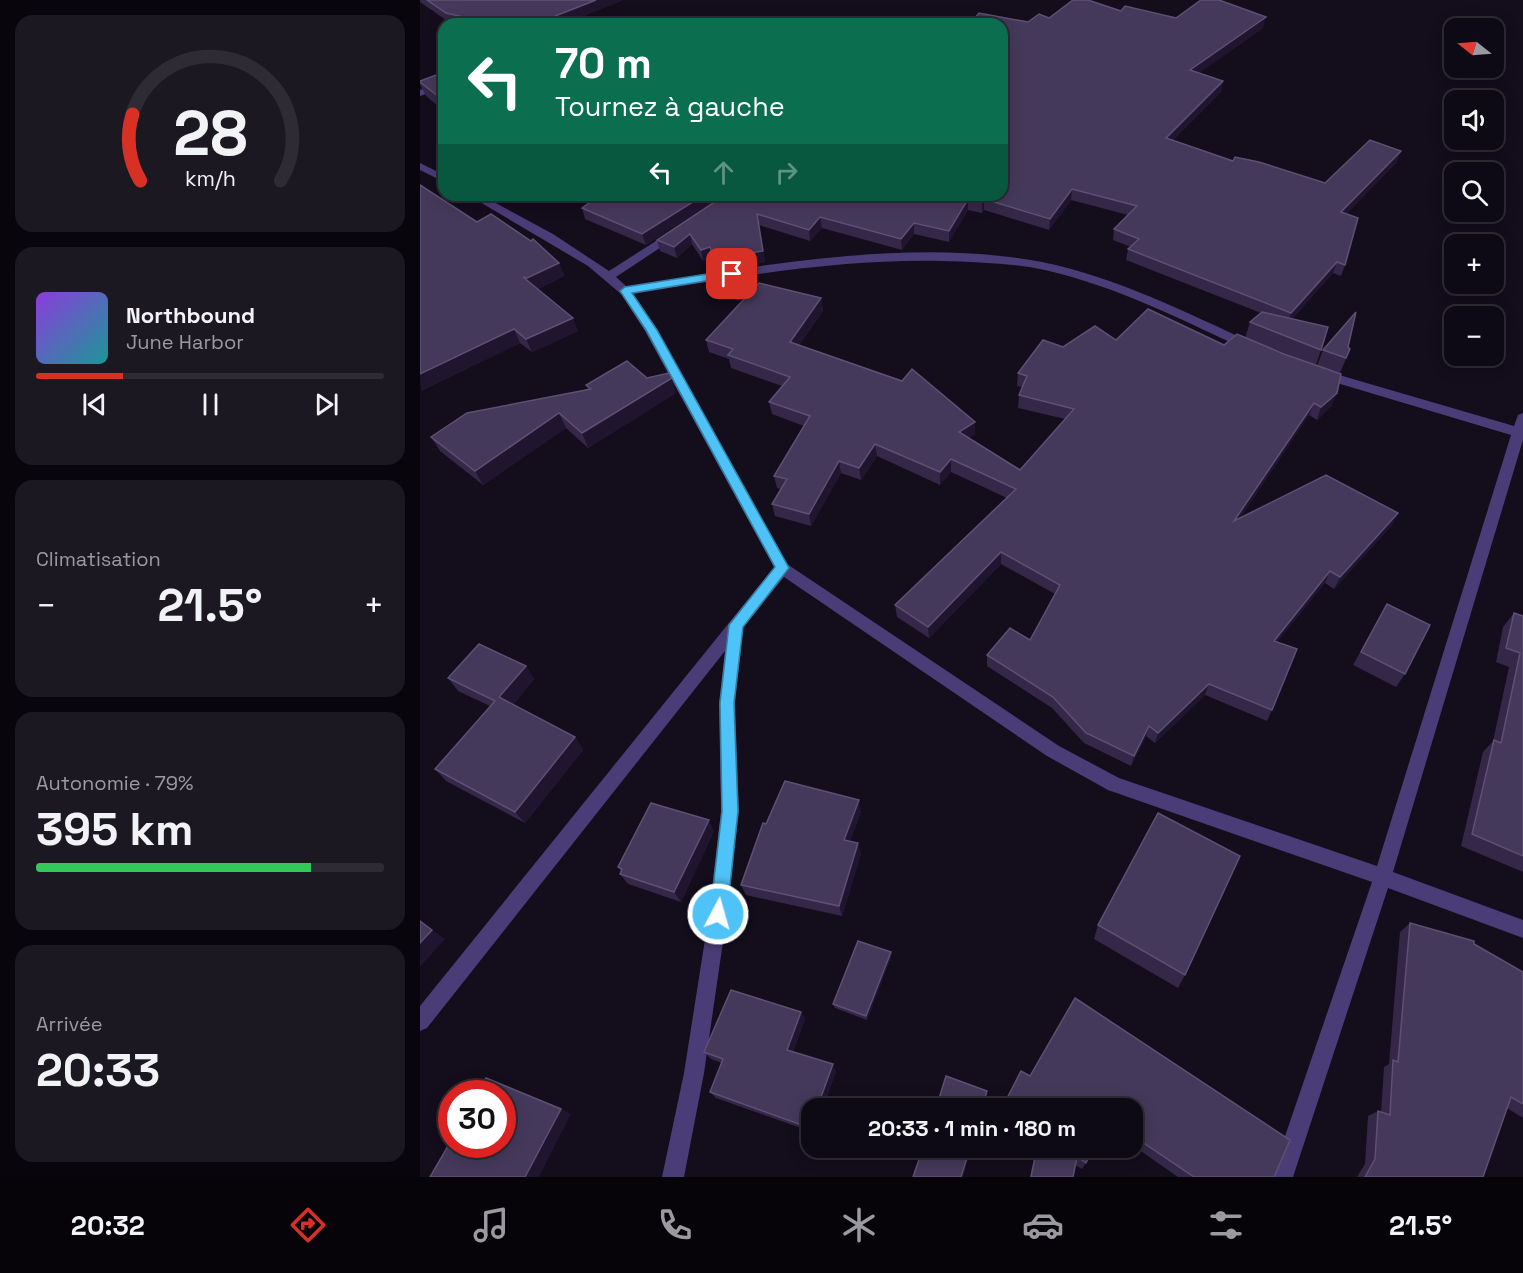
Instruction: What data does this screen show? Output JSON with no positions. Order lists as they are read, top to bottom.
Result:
{
  "north": "left",
  "page": {
    "map_buttons": ["+", "−"],
    "turn": ["70 m", "Tournez à gauche"],
    "song": ["Northbound", "June Harbor"],
    "tile": [
      "Climatisation",
      ["Autonomie · 79%", "395 km"],
      ["Arrivée", "20:33"]
    ],
    "heat": ["−", "21.5°", "+"],
    "limit": "30",
    "trip": "20:33 · 1 min · 180 m",
    "tabs": ["20:32", "21.5°"],
    "gauge": ["28", "km/h"]
  }
}
